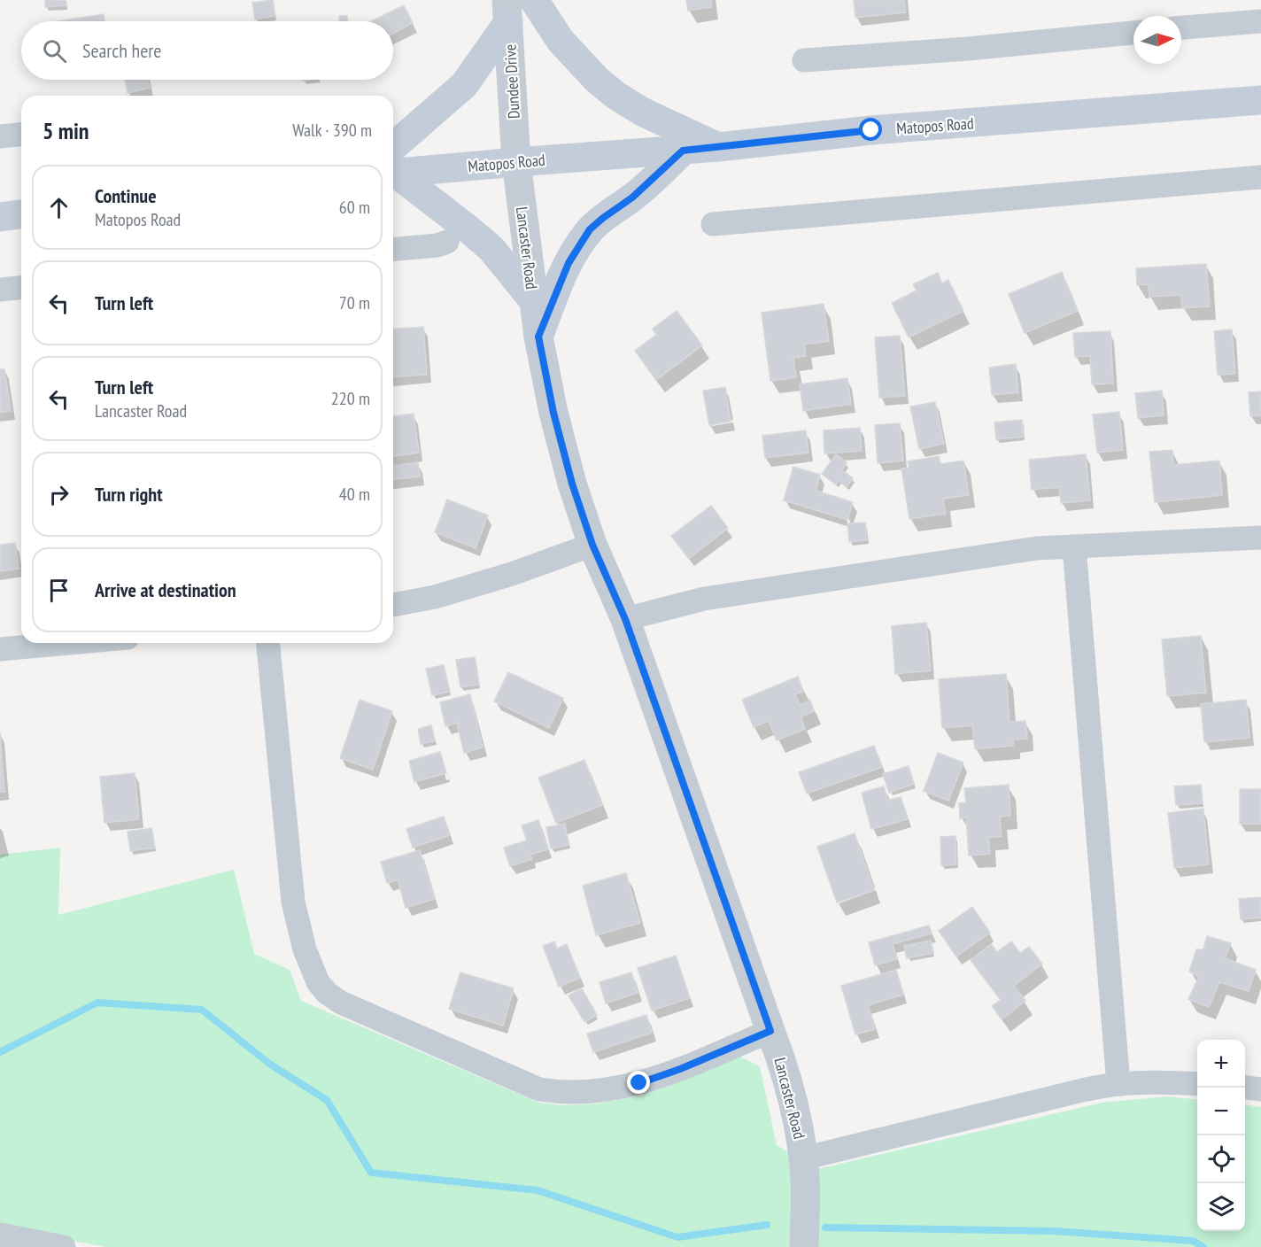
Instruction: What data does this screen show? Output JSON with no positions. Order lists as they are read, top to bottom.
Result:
{
  "streets": {
    "main road": ["Matopos Road"],
    "street": ["Dundee Drive", "Lancaster Road"]
  },
  "crossings": [
    ["Dundee Drive", "Matopos Road"],
    ["Dundee Drive", "Lancaster Road"],
    ["Matopos Road", "Lancaster Road"]
  ],
  "north": "right",
  "page": {
    "search": "Search here",
    "heading": ["5 min", "Walk · 390 m"],
    "list": [
      ["Continue", "Matopos Road", "60 m"],
      ["Turn left", "70 m"],
      ["Turn left", "Lancaster Road", "220 m"],
      ["Turn right", "40 m"],
      "Arrive at destination"
    ],
    "map_buttons": ["+", "−"]
  }
}
